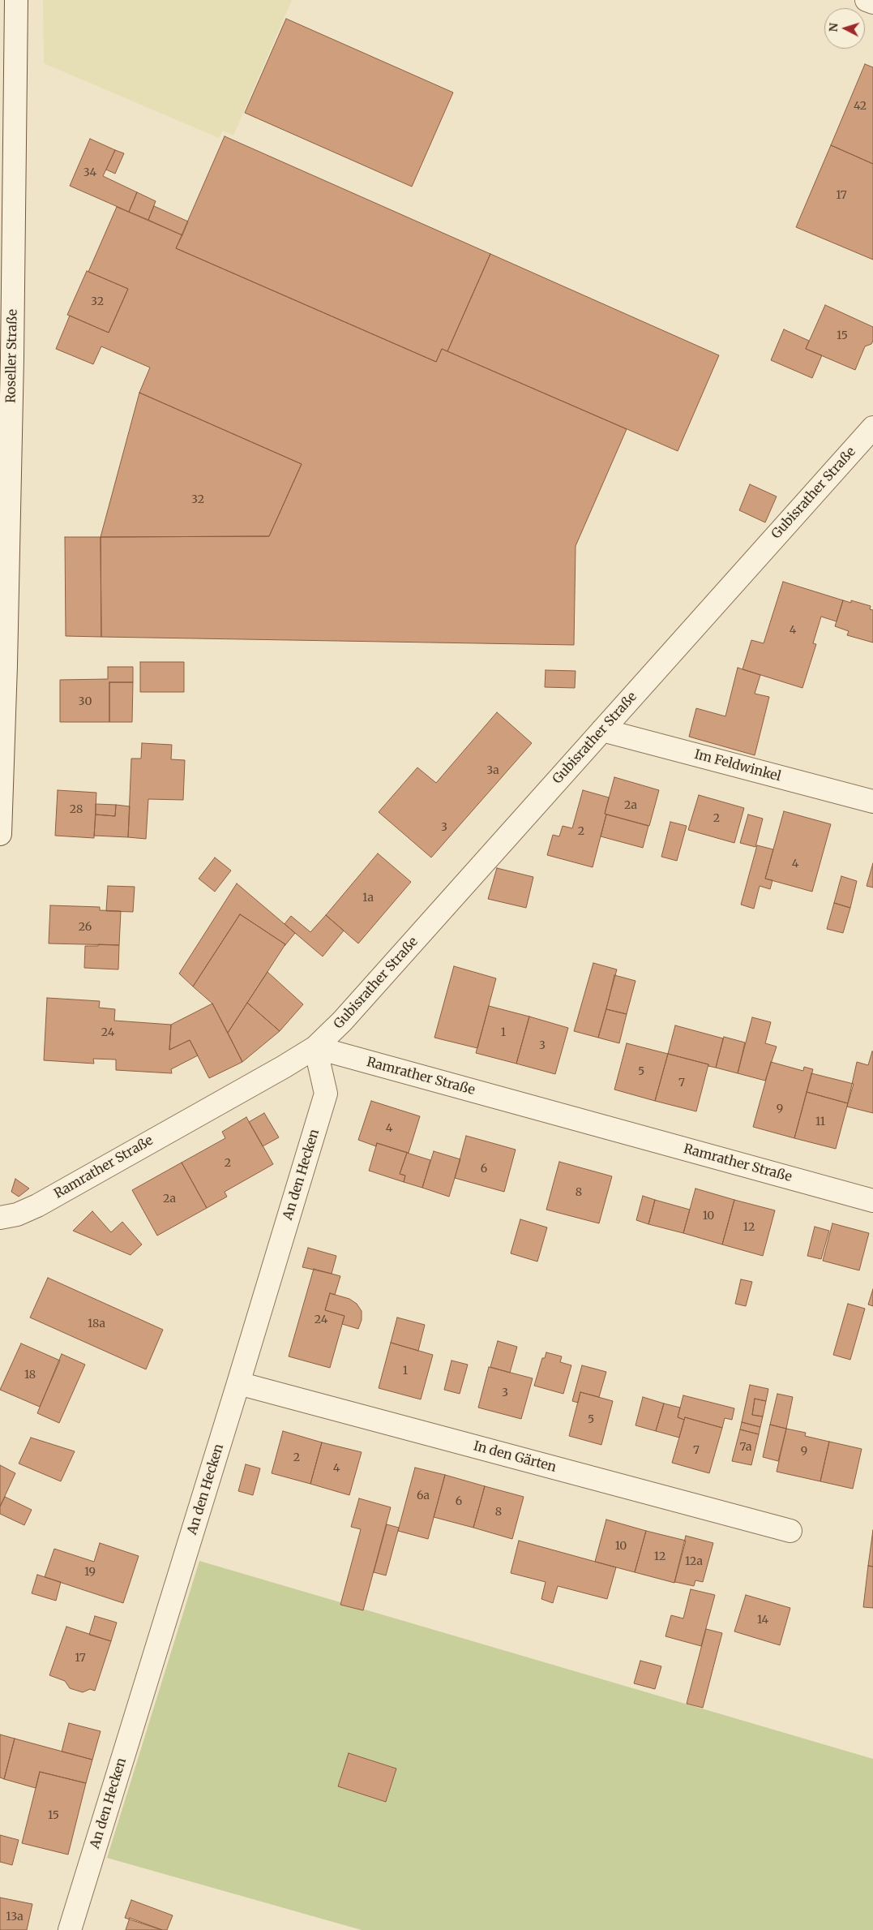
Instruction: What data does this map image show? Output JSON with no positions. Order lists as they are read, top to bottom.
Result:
{
  "streets": {
    "street": [
      "Roseller Straße",
      "Gubisrather Straße",
      "Im Feldwinkel",
      "Ramrather Straße",
      "An den Hecken",
      "In den Gärten"
    ]
  },
  "crossings": [
    ["Gubisrather Straße", "Im Feldwinkel"],
    ["Gubisrather Straße", "Ramrather Straße"],
    ["Gubisrather Straße", "An den Hecken"],
    ["Ramrather Straße", "An den Hecken"],
    ["An den Hecken", "In den Gärten"]
  ],
  "house_numbers": [
    "42",
    "34",
    "17",
    "32",
    "15",
    "32",
    "4",
    "30",
    "3a",
    "2a",
    "28",
    "2",
    "3",
    "2",
    "4",
    "1a",
    "26",
    "24",
    "1",
    "3",
    "5",
    "7",
    "9",
    "11",
    "4",
    "2",
    "6",
    "8",
    "2a",
    "10",
    "12",
    "24",
    "18a",
    "1",
    "18",
    "3",
    "5",
    "7a",
    "7",
    "9",
    "2",
    "4",
    "6a",
    "6",
    "8",
    "10",
    "12",
    "12a",
    "19",
    "14",
    "17",
    "15",
    "13a"
  ],
  "north": "left"
}
